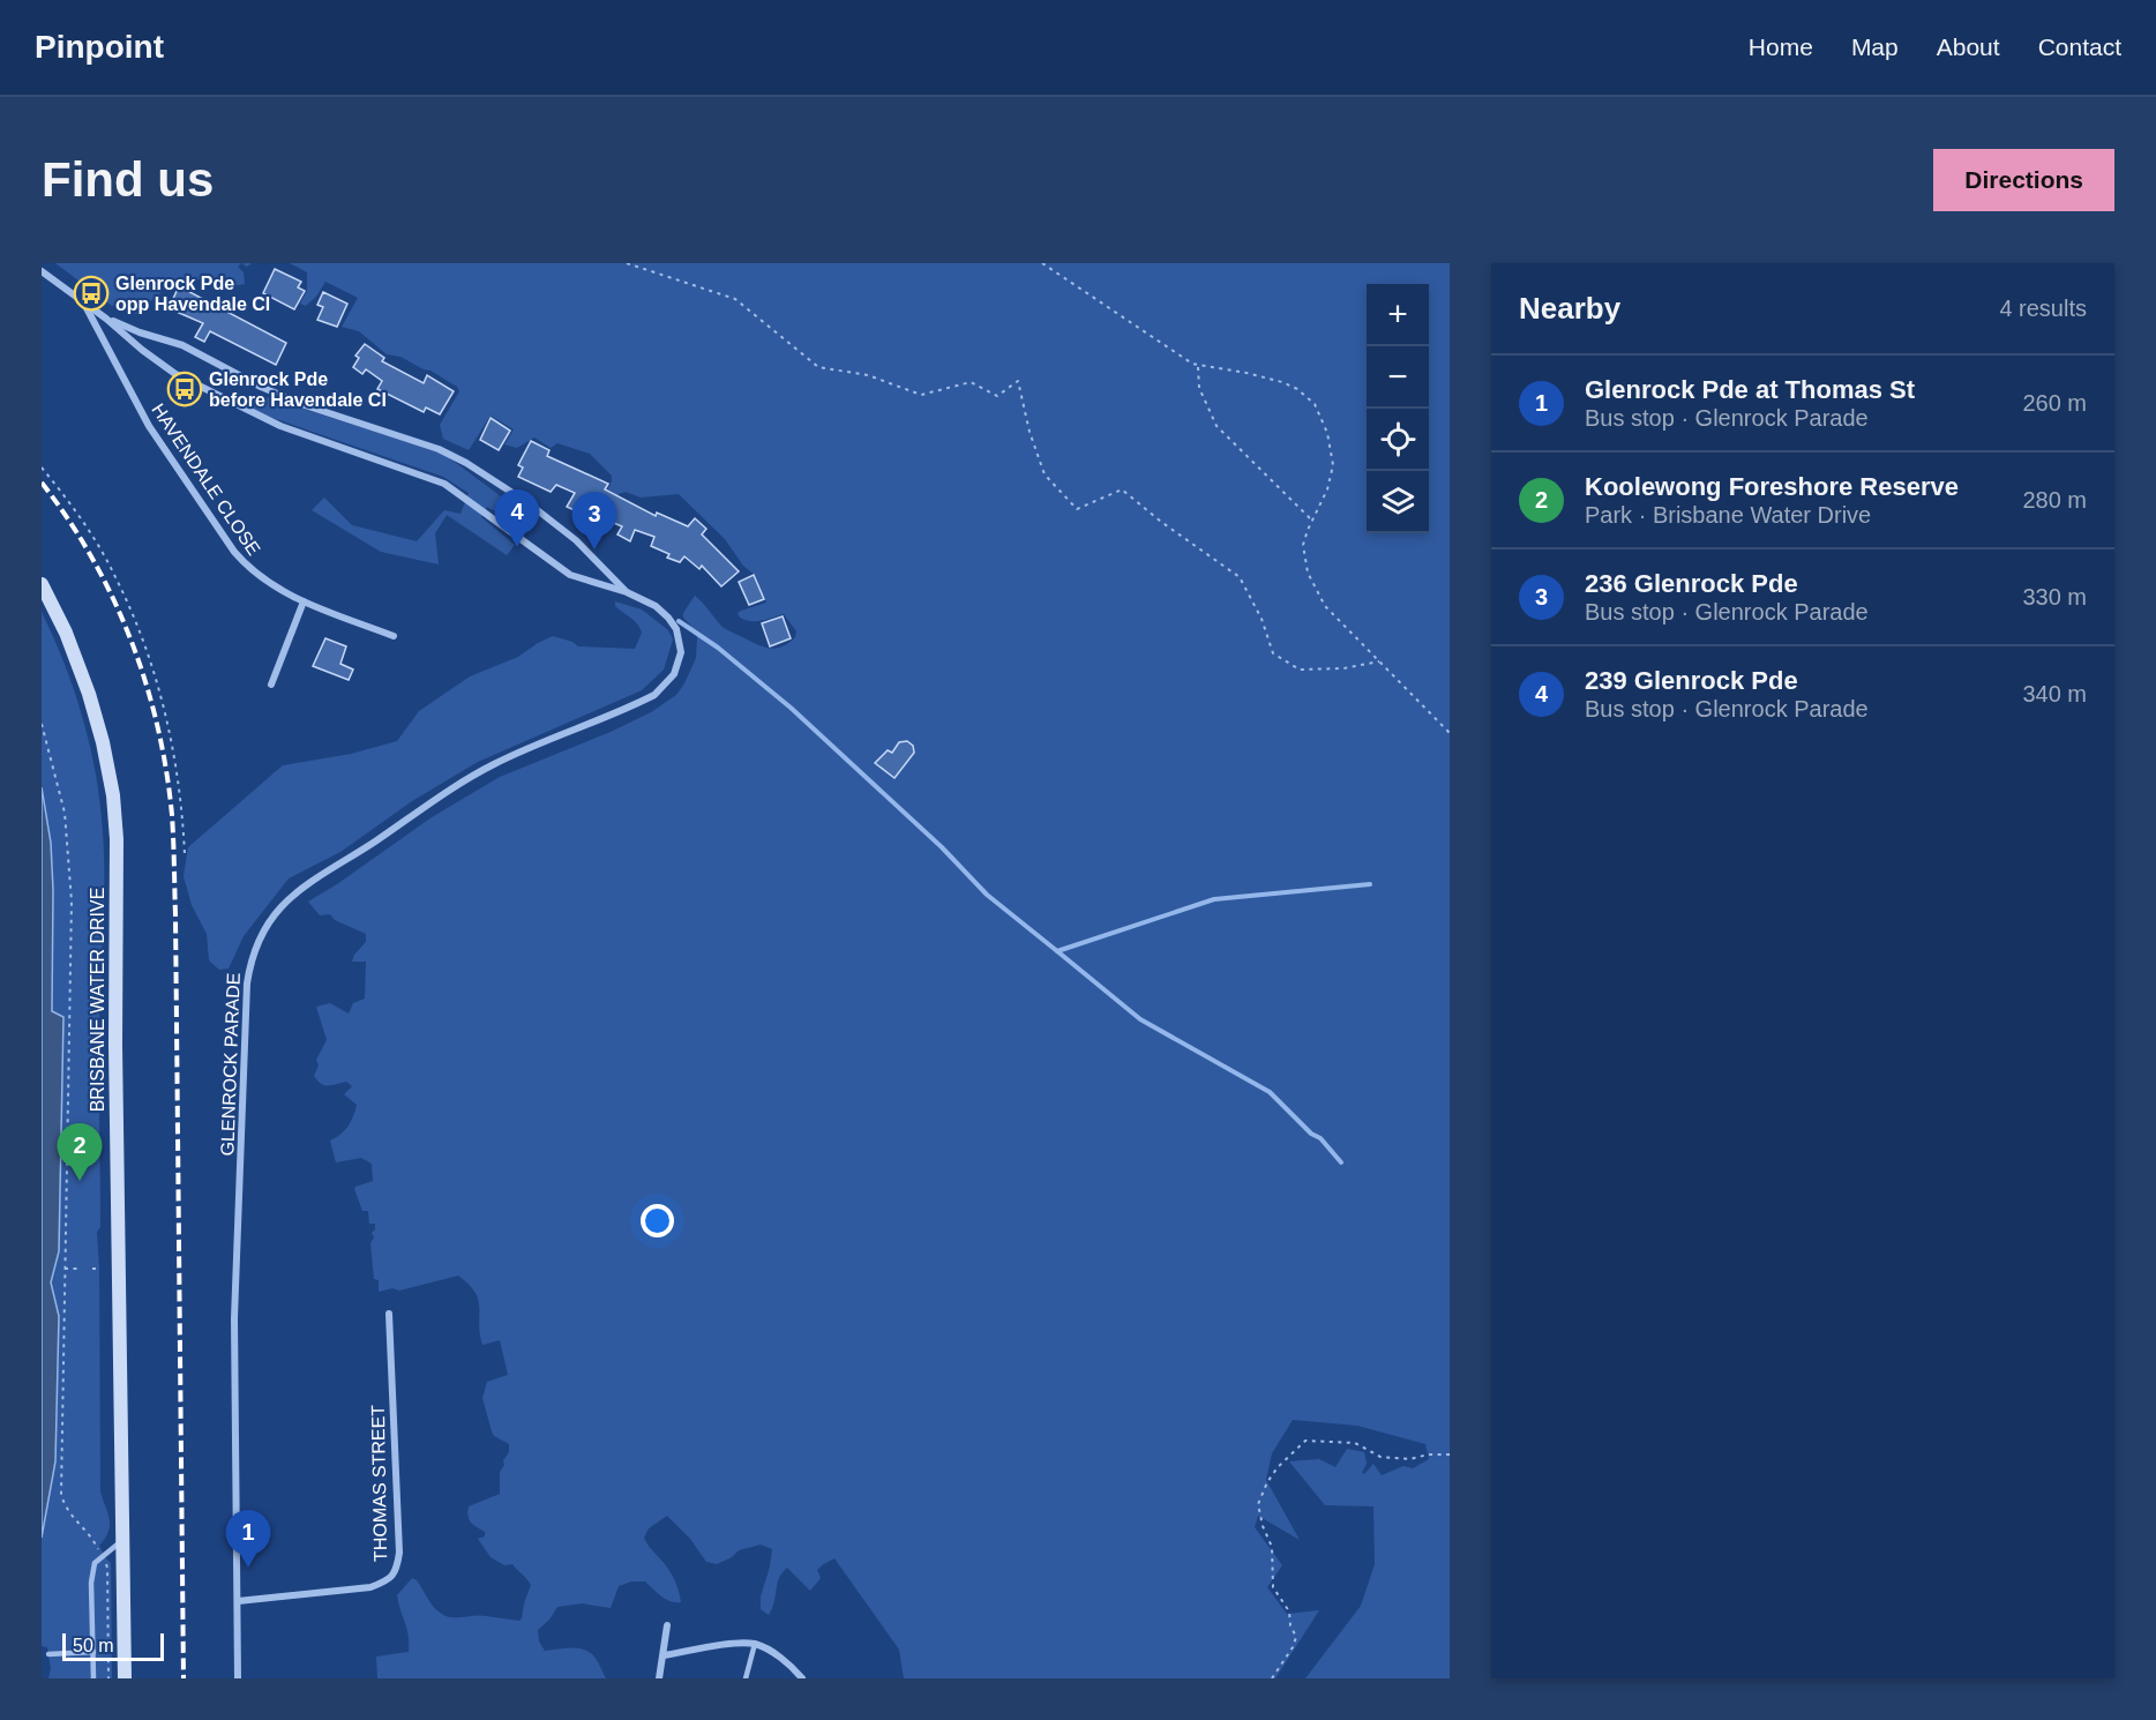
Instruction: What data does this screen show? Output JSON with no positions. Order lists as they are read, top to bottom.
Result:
{
  "streets": {
    "main road": ["BRISBANE WATER DRIVE"],
    "street": ["HAVENDALE CLOSE", "GLENROCK PARADE", "THOMAS STREET"]
  },
  "crossings": [
    ["HAVENDALE CLOSE", "GLENROCK PARADE"],
    ["GLENROCK PARADE", "THOMAS STREET"]
  ],
  "places": {
    "bus stop": ["Glenrock Pde opp Havendale Cl", "Glenrock Pde before Havendale Cl"]
  },
  "scale_bar": "50 m",
  "page": {
    "header": "Pinpoint",
    "nav": [
      "Home",
      "Map",
      "About",
      "Contact"
    ],
    "buttons": "Directions",
    "title": "Find us",
    "heading": ["Nearby", "4 results"],
    "map_buttons": ["+", "−"],
    "list": [
      {
        "mark": "1",
        "name": "Glenrock Pde at Thomas St",
        "note": "Bus stop · Glenrock Parade",
        "value": "260 m"
      },
      {
        "mark": "2",
        "name": "Koolewong Foreshore Reserve",
        "note": "Park · Brisbane Water Drive",
        "value": "280 m"
      },
      {
        "mark": "3",
        "name": "236 Glenrock Pde",
        "note": "Bus stop · Glenrock Parade",
        "value": "330 m"
      },
      {
        "mark": "4",
        "name": "239 Glenrock Pde",
        "note": "Bus stop · Glenrock Parade",
        "value": "340 m"
      }
    ],
    "pins": [
      "4",
      "3",
      "2",
      "1"
    ],
    "scale": "50 m"
  }
}
